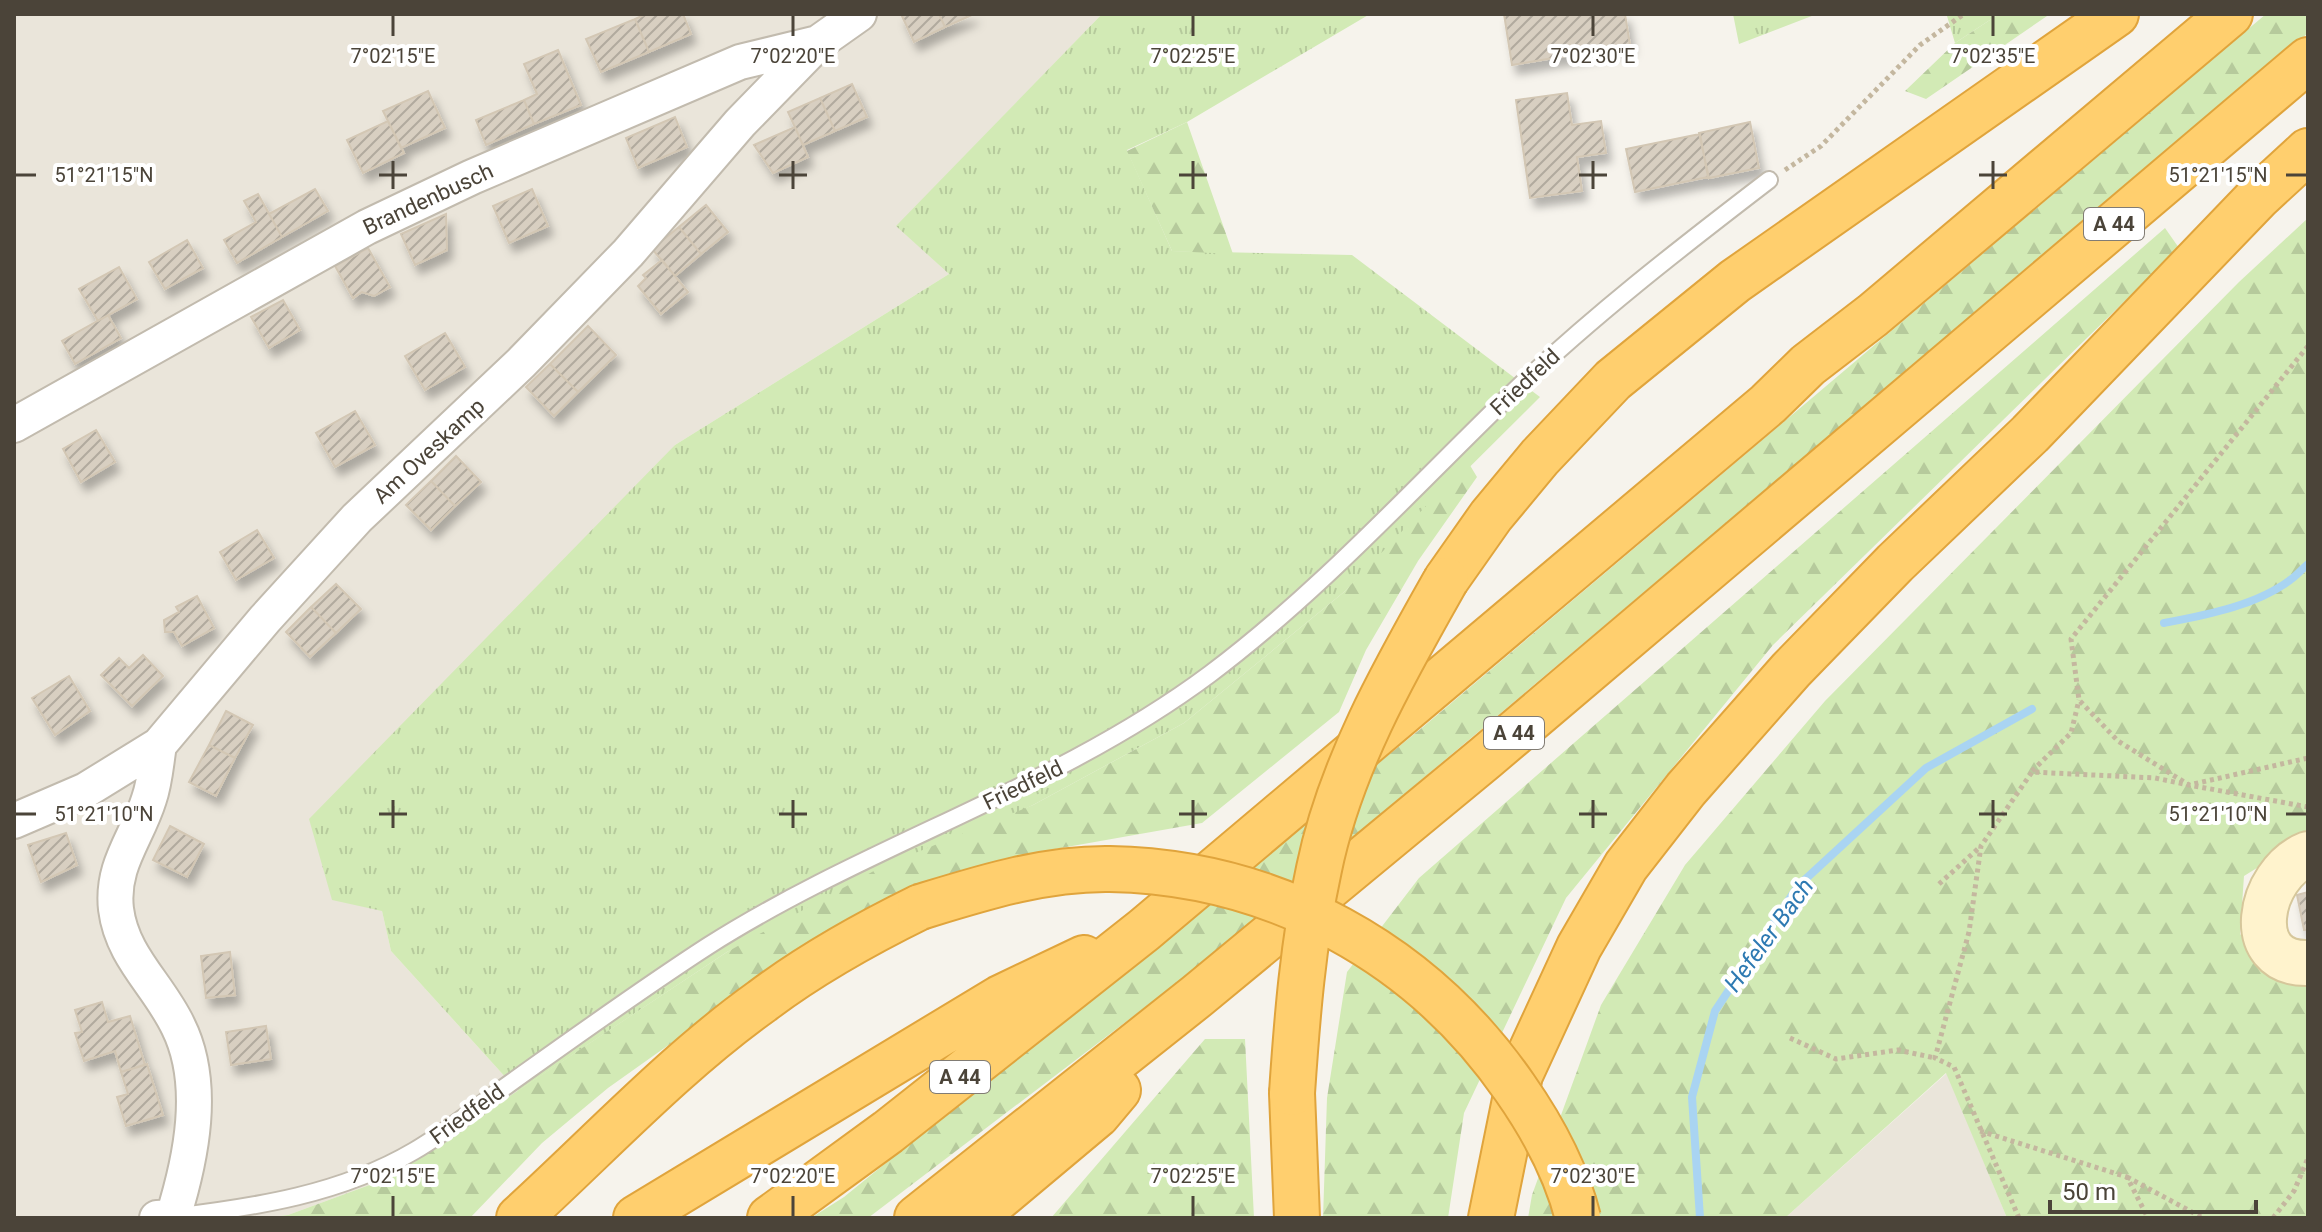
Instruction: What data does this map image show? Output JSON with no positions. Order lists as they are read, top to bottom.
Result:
{
  "streets": {
    "highway": ["A 44"],
    "street": ["Brandenbusch", "Am Oveskamp"],
    "lane": ["Friedfeld"]
  },
  "crossings": [
    ["Brandenbusch", "Am Oveskamp"]
  ],
  "water": ["Hefeler Bach"],
  "scale_bar": "50 m",
  "coordinates": [
    "7°02'15\"E",
    "7°02'20\"E",
    "7°02'25\"E",
    "7°02'30\"E",
    "7°02'35\"E",
    "51°21'15\"N",
    "51°21'10\"N"
  ]
}
